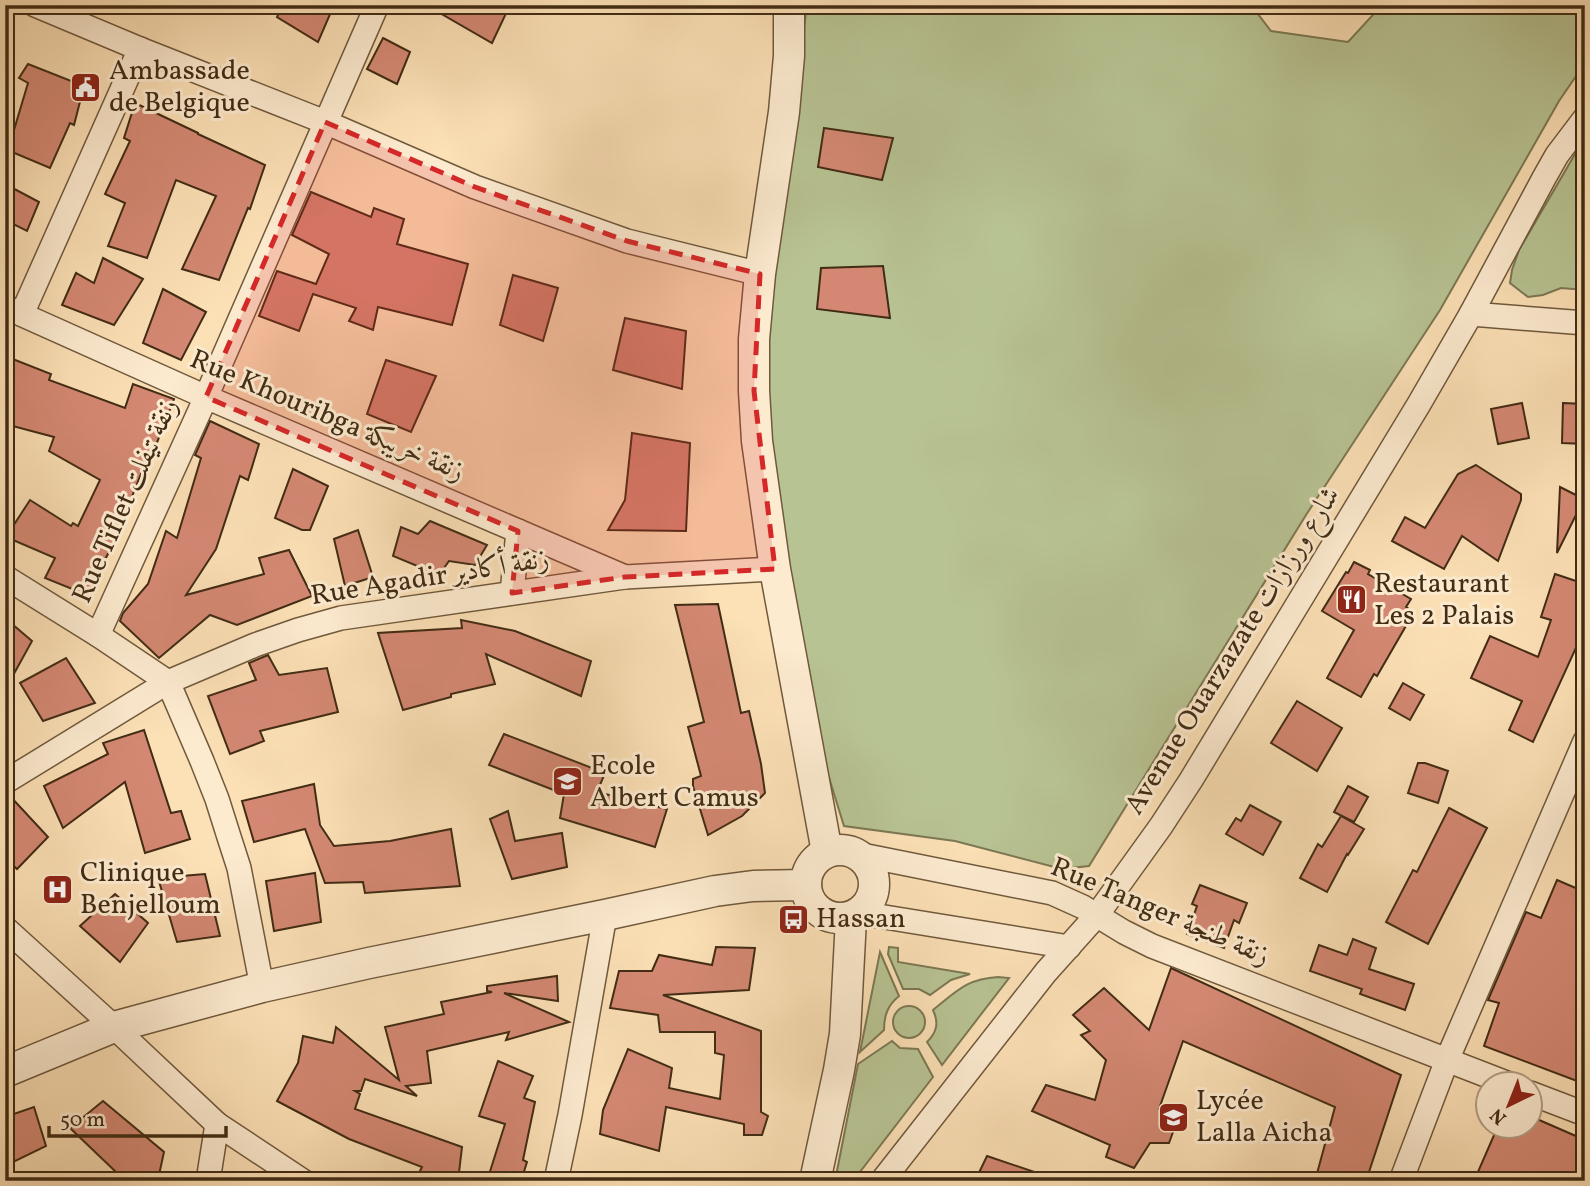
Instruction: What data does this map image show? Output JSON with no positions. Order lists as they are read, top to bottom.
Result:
{
  "streets": {
    "street": [
      "Rue Khouribga زنقة خريبكة",
      "Rue Tiflet زنقة تيفلت",
      "Rue Agadir زنقة أكادير",
      "Avenue Ouarzazate شارع ورزازات",
      "Rue Tanger زنقة طنجة"
    ]
  },
  "crossings": [
    ["Rue Khouribga زنقة خريبكة", "Rue Tiflet زنقة تيفلت"],
    ["Rue Khouribga زنقة خريبكة", "Rue Agadir زنقة أكادير"],
    ["Avenue Ouarzazate شارع ورزازات", "Rue Tanger زنقة طنجة"]
  ],
  "places": {
    "public building": ["Ambassade de Belgique"],
    "restaurant": ["Restaurant Les 2 Palais"],
    "school or university": ["Ecole Albert Camus", "Lycée Lalla Aicha"],
    "hospital": ["Clinique Benjelloum"],
    "bus stop": ["Hassan"]
  },
  "scale_bar": "50 m",
  "north": "bottom left"
}
